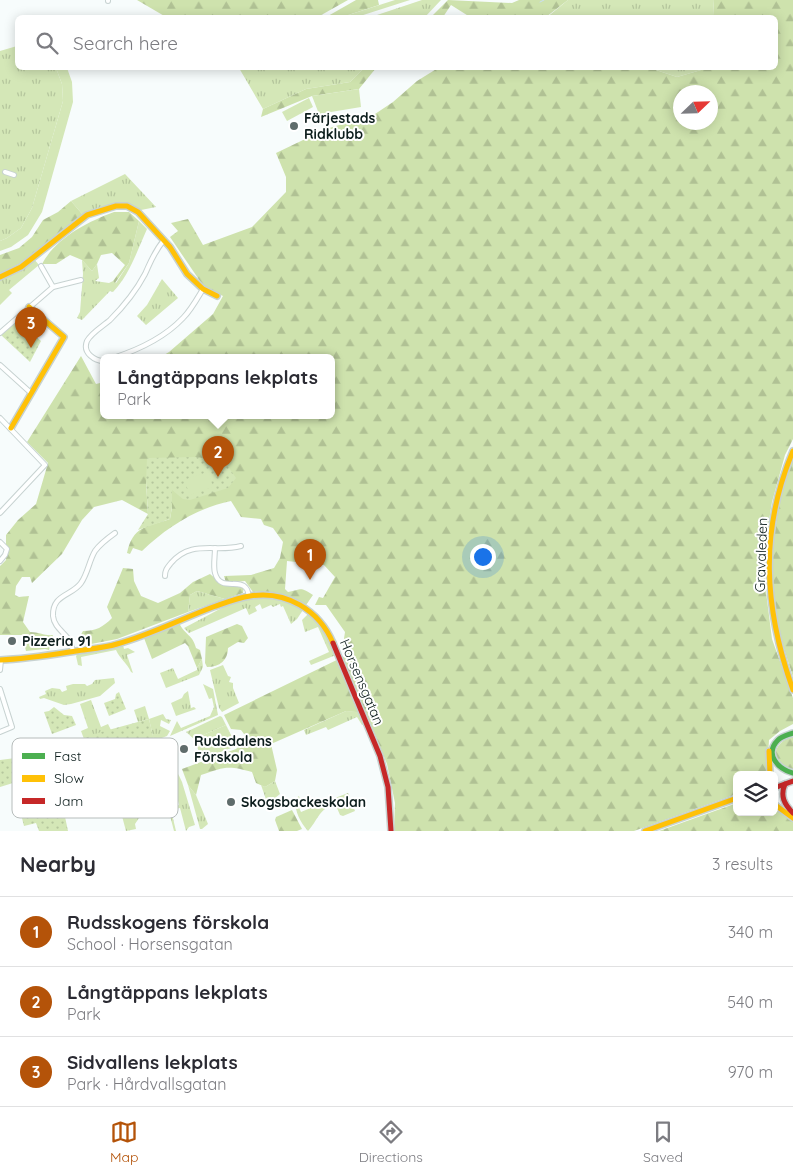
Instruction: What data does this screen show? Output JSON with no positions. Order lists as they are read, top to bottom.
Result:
{
  "streets": {
    "street": ["Gravaleden", "Horsensgatan"]
  },
  "places": [
    "Färjestads Ridklubb",
    "Pizzeria 91",
    "Rudsdalens Förskola",
    "Skogsbackeskolan"
  ],
  "legend": ["Fast", "Slow", "Jam"],
  "north": "top right",
  "page": {
    "search": "Search here",
    "pins": ["3", "2", "1"],
    "popup": ["Långtäppans lekplats", "Park"],
    "heading": ["Nearby", "3 results"],
    "list": [
      {
        "mark": "1",
        "name": "Rudsskogens förskola",
        "note": "School · Horsensgatan",
        "value": "340 m"
      },
      {
        "mark": "2",
        "name": "Långtäppans lekplats",
        "note": "Park",
        "value": "540 m"
      },
      {
        "mark": "3",
        "name": "Sidvallens lekplats",
        "note": "Park · Hårdvallsgatan",
        "value": "970 m"
      }
    ],
    "nav": ["Map", "Directions", "Saved"]
  }
}
